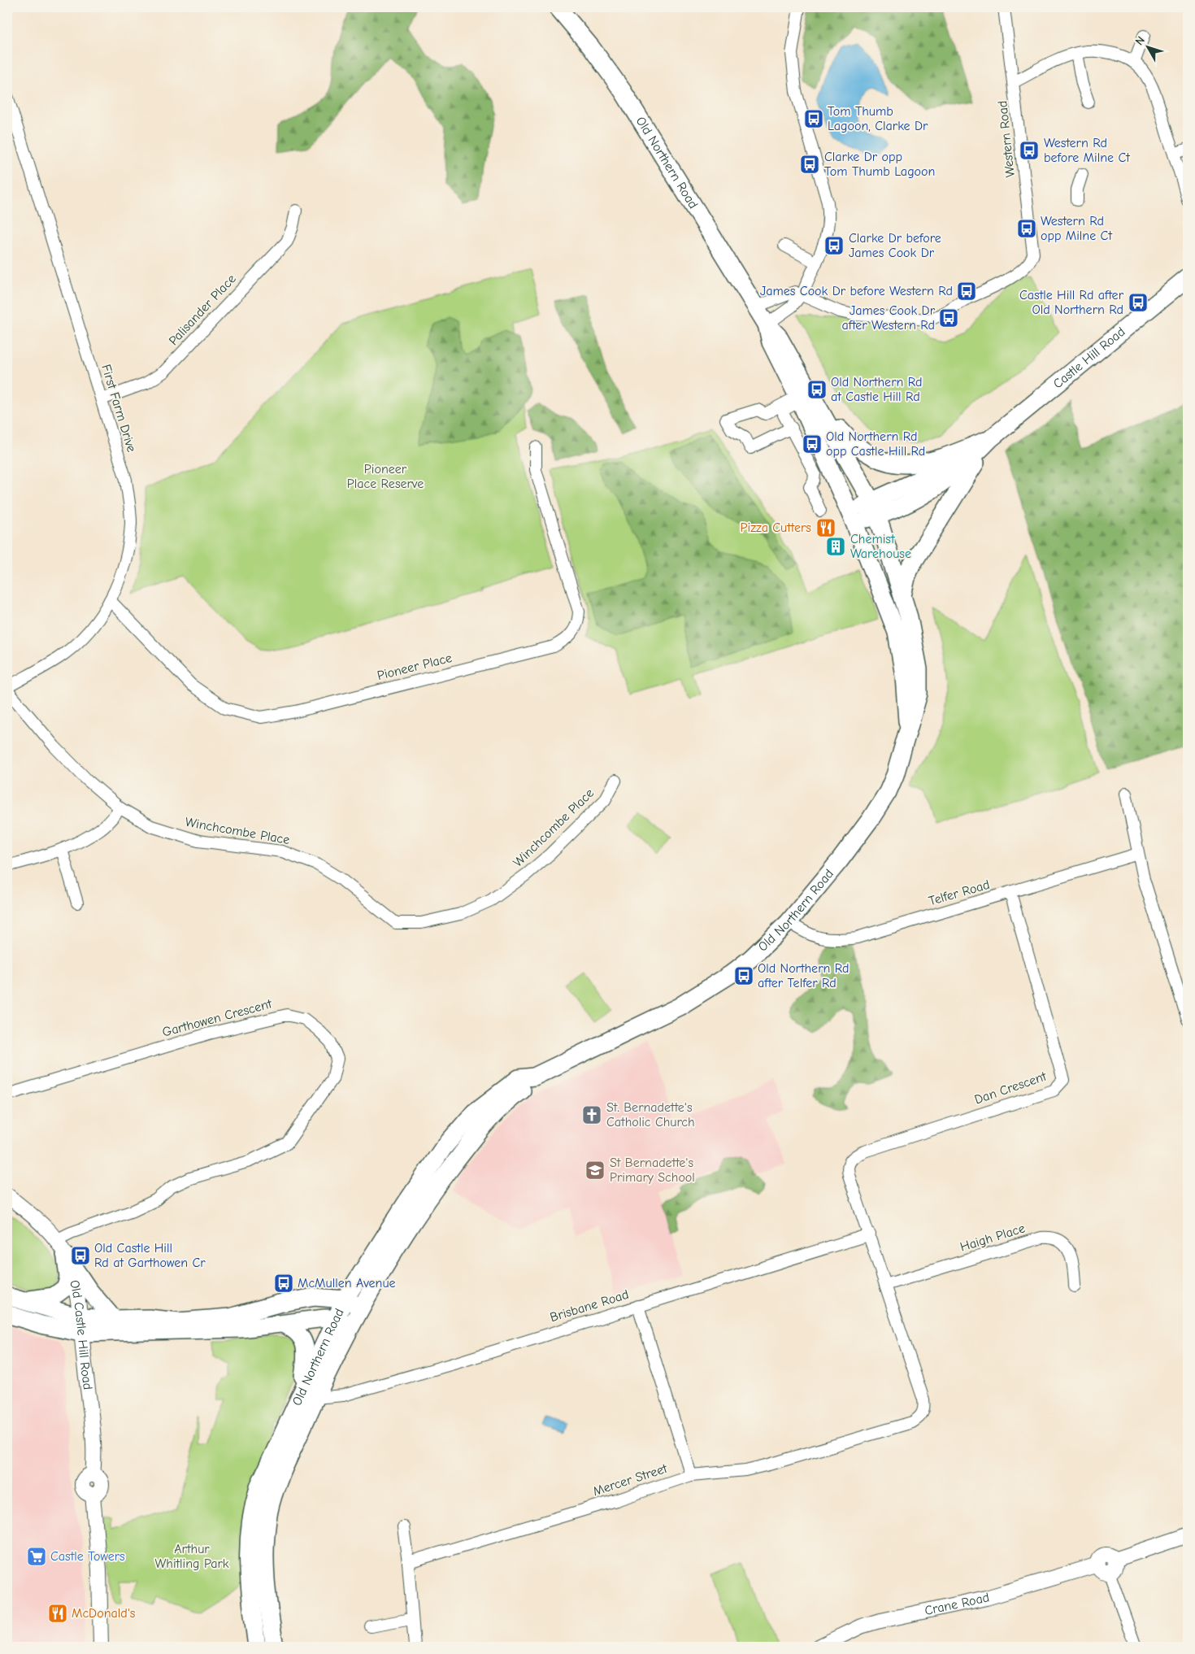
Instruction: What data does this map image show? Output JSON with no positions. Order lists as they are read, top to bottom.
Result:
{
  "streets": {
    "main road": ["Old Northern Road", "Castle Hill Road"],
    "street": [
      "Western Road",
      "Palisander Place",
      "First Farm Drive",
      "Pioneer Place",
      "Winchcombe Place",
      "Telfer Road",
      "Garthowen Crescent",
      "Dan Crescent",
      "Haigh Place",
      "Brisbane Road",
      "Old Castle Hill Road",
      "Mercer Street",
      "Crane Road"
    ]
  },
  "crossings": [
    ["Old Northern Road", "Castle Hill Road"],
    ["Old Northern Road", "Telfer Road"],
    ["Old Northern Road", "Brisbane Road"],
    ["Palisander Place", "First Farm Drive"],
    ["First Farm Drive", "Pioneer Place"],
    ["Telfer Road", "Dan Crescent"],
    ["Garthowen Crescent", "Old Castle Hill Road"],
    ["Dan Crescent", "Brisbane Road"]
  ],
  "parks": ["Pioneer Place Reserve", "Arthur Whitling Park"],
  "places": {
    "bus stop": [
      "Tom Thumb Lagoon, Clarke Dr",
      "Western Rd before Milne Ct",
      "Clarke Dr opp Tom Thumb Lagoon",
      "Western Rd opp Milne Ct",
      "Clarke Dr before James Cook Dr",
      "James Cook Dr before Western Rd",
      "Castle Hill Rd after Old Northern Rd",
      "James Cook Dr after Western Rd",
      "Old Northern Rd at Castle Hill Rd",
      "Old Northern Rd opp Castle Hill Rd",
      "Old Northern Rd after Telfer Rd",
      "Old Castle Hill Rd at Garthowen Cr",
      "McMullen Avenue"
    ],
    "restaurant": ["Pizza Cutters", "McDonald's"],
    "building": ["Chemist Warehouse"],
    "church": ["St. Bernadette's Catholic Church"],
    "school or university": ["St Bernadette's Primary School"],
    "supermarket": ["Castle Towers"]
  },
  "north": "top left"
}
